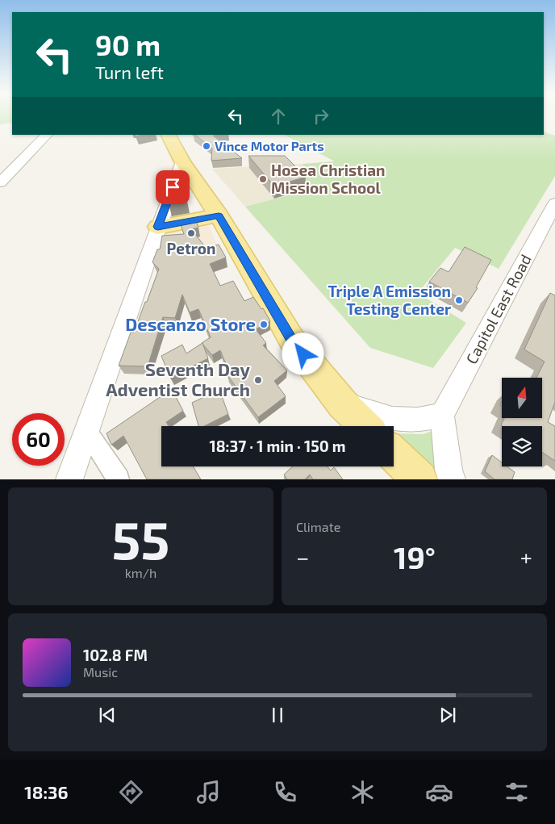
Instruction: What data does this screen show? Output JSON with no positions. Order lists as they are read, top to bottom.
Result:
{
  "streets": {
    "street": ["Capitol East Road"]
  },
  "places": [
    "Vince Motor Parts",
    "Hosea Christian Mission School",
    "Petron",
    "Triple A Emission Testing Center",
    "Descanzo Store",
    "Seventh Day Adventist Church"
  ],
  "north": "top",
  "page": {
    "turn": ["90 m", "Turn left"],
    "limit": "60",
    "trip": "18:37 · 1 min · 150 m",
    "tile": [
      ["55", "km/h"],
      "Climate"
    ],
    "heat": ["−", "19°", "+"],
    "song": ["102.8 FM", "Music"],
    "tabs": "18:36"
  }
}
